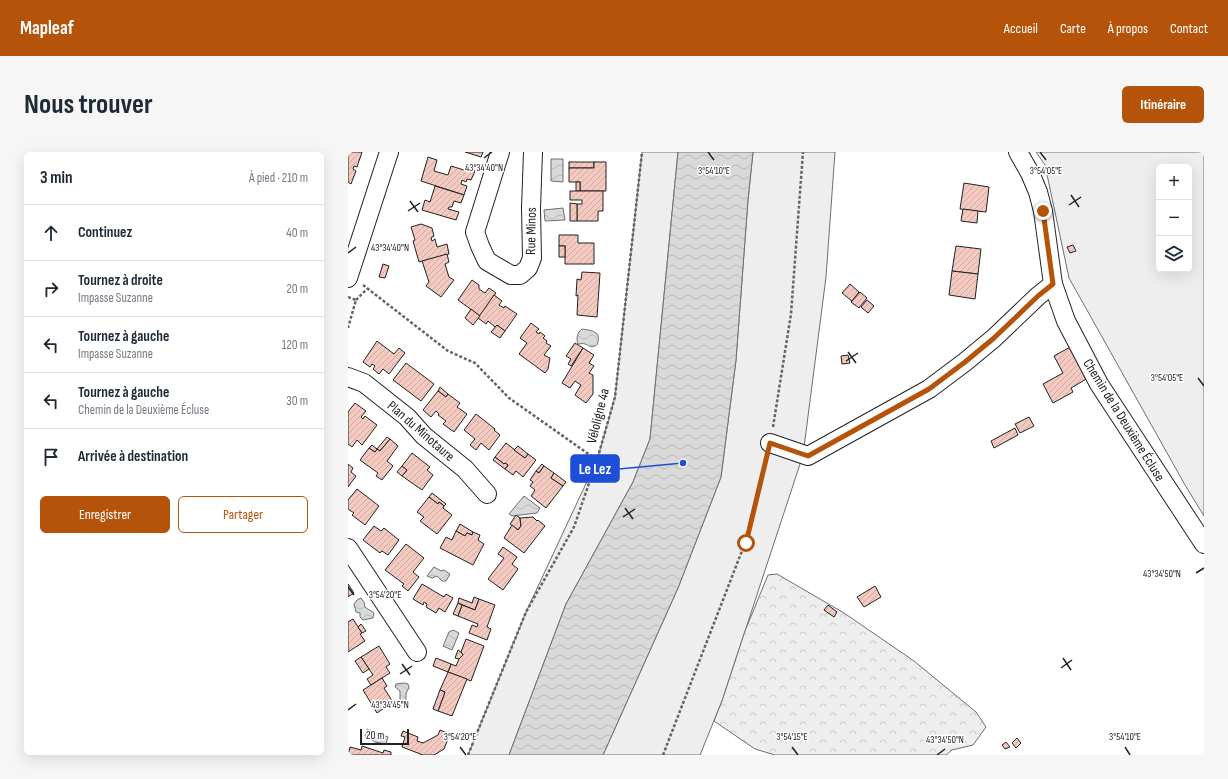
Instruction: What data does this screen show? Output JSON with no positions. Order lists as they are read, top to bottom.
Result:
{
  "streets": {
    "street": ["Rue Minos", "Chemin de la Deuxième Écluse", "Plan du Minotaure"],
    "path": ["Véloligne 4a"]
  },
  "places": ["Le Lez"],
  "scale_bar": "20 m",
  "page": {
    "header": "Mapleaf",
    "nav": [
      "Accueil",
      "Carte",
      "À propos",
      "Contact"
    ],
    "buttons": [
      "Itinéraire",
      ["Enregistrer", "Partager"]
    ],
    "title": "Nous trouver",
    "heading": ["3 min", "À pied · 210 m"],
    "map_buttons": ["+", "−"],
    "list": [
      ["Continuez", "40 m"],
      ["Tournez à droite", "Impasse Suzanne", "20 m"],
      ["Tournez à gauche", "Impasse Suzanne", "120 m"],
      ["Tournez à gauche", "Chemin de la Deuxième Écluse", "30 m"],
      "Arrivée à destination"
    ],
    "scale": "20 m"
  },
  "coordinates": [
    "43°34'40\"N",
    "3°54'10\"E",
    "3°54'05\"E",
    "43°34'50\"N",
    "3°54'20\"E",
    "43°34'45\"N",
    "3°54'15\"E"
  ]
}
